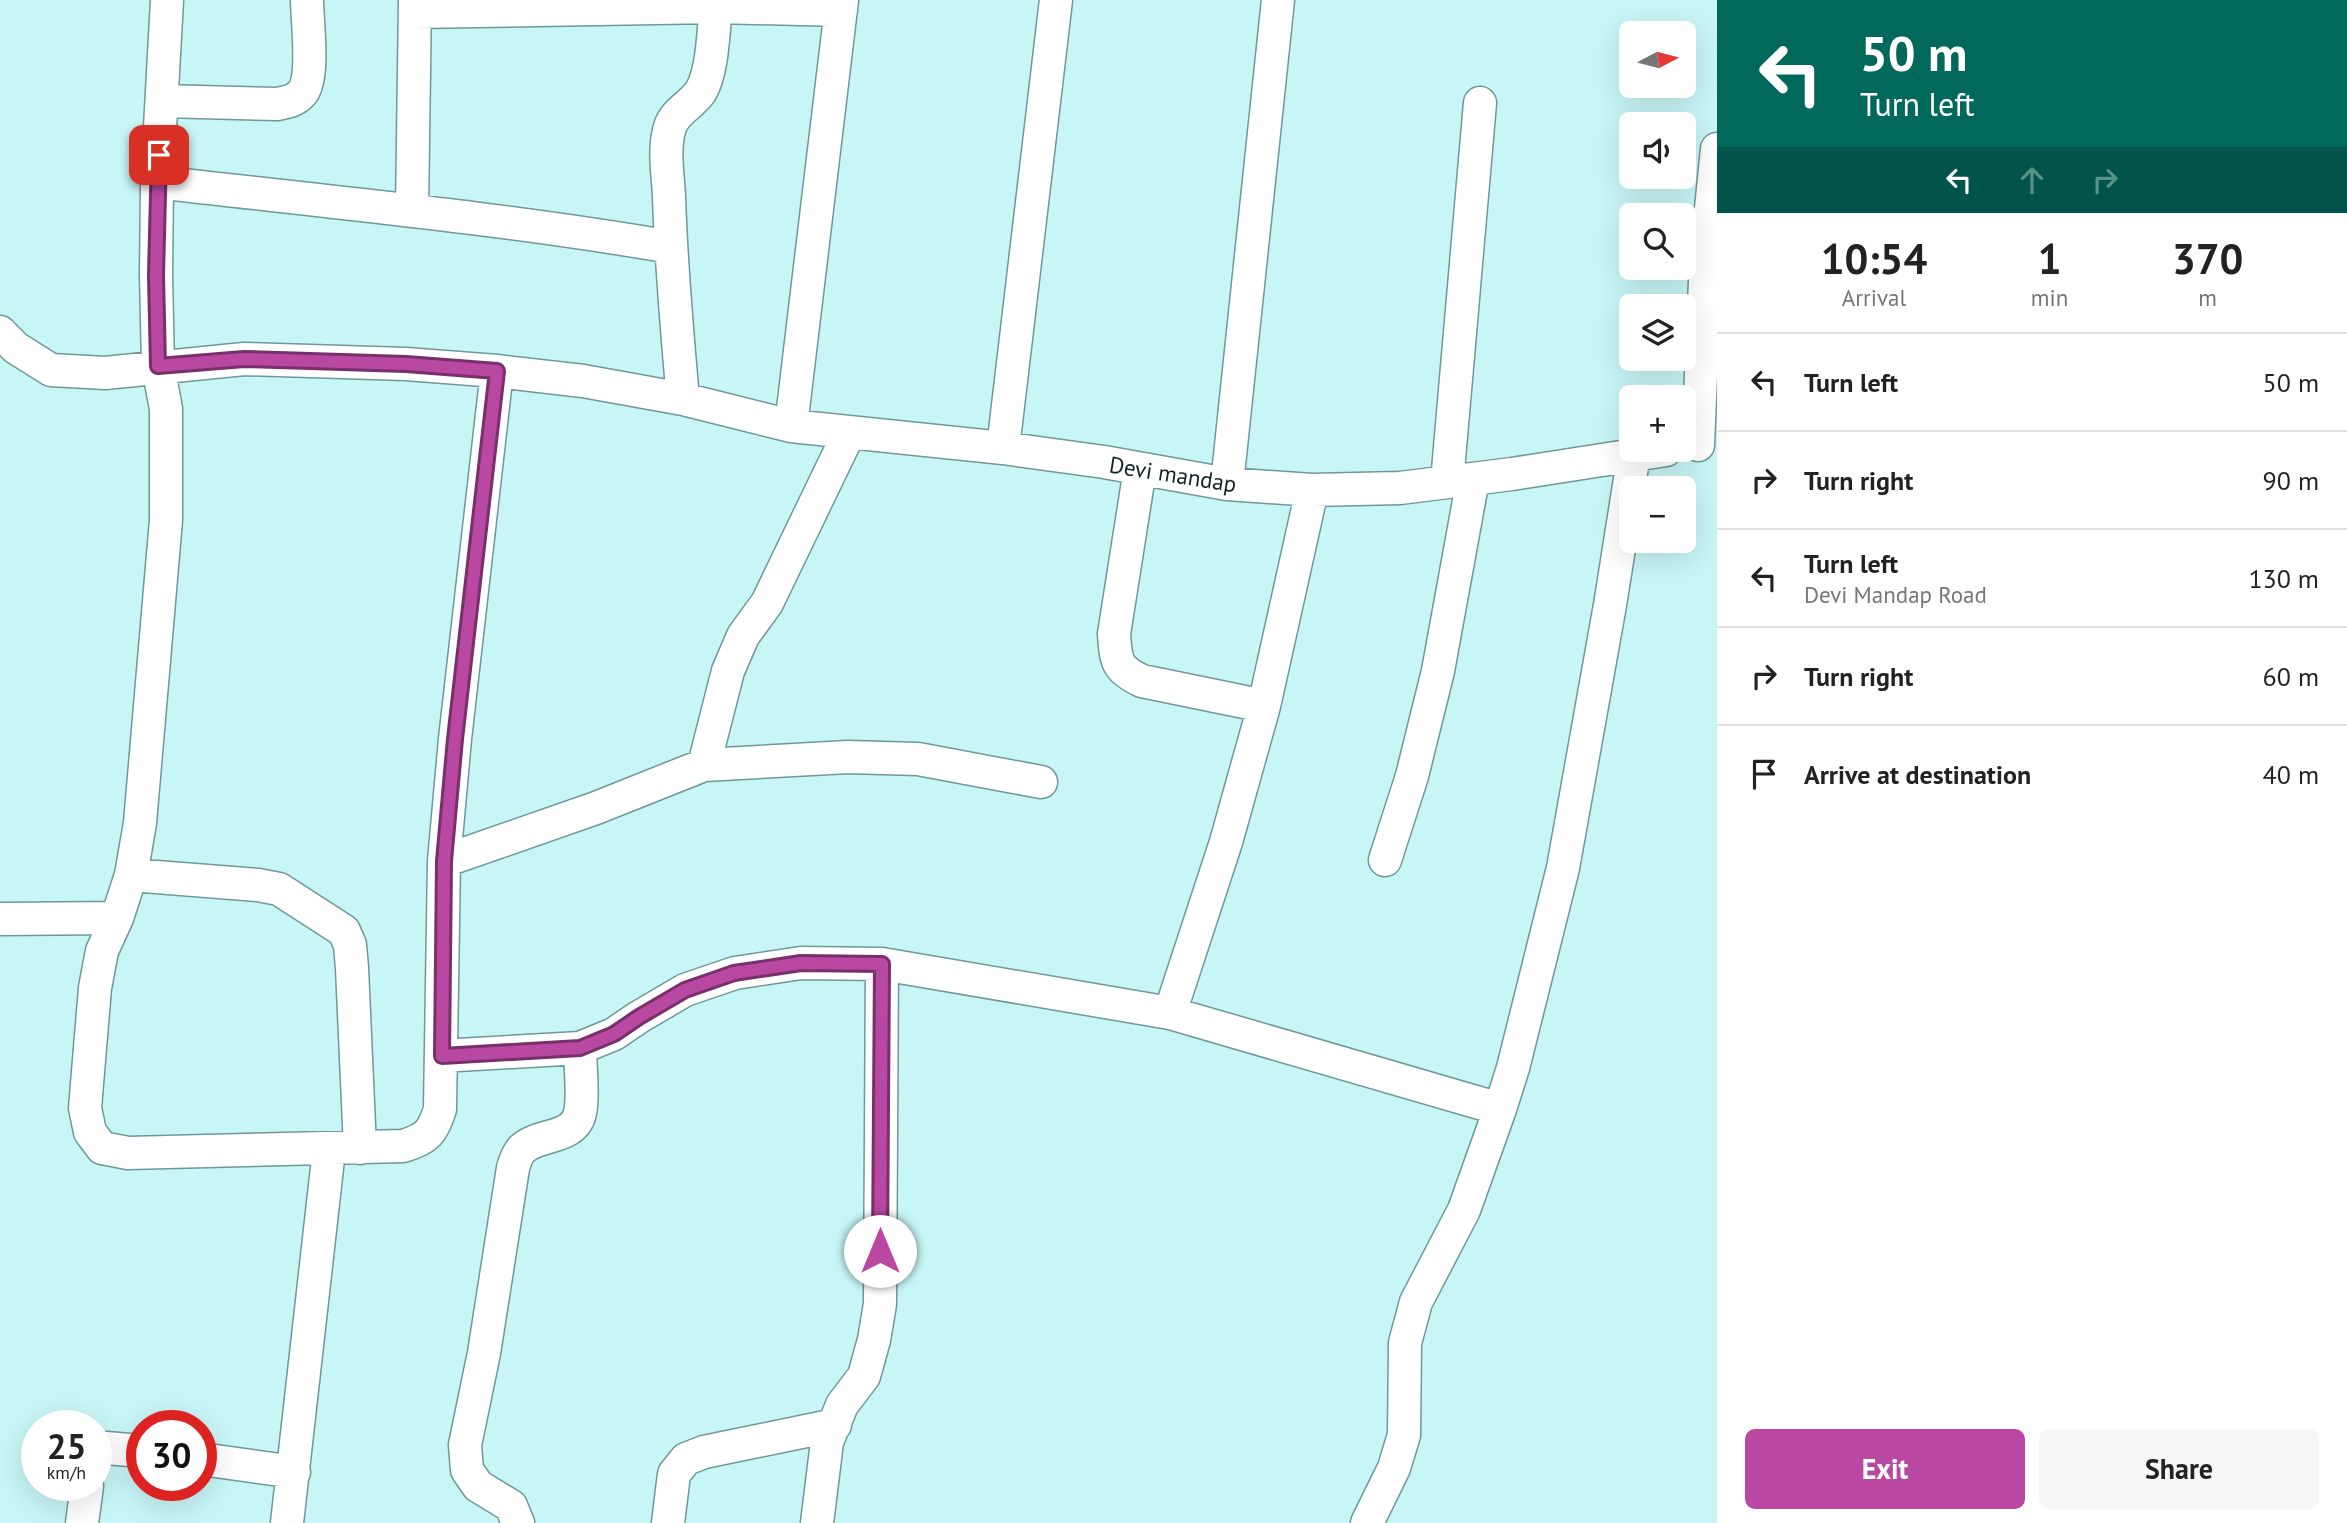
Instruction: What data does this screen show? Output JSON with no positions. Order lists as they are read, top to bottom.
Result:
{
  "streets": {
    "street": ["Devi mandap"]
  },
  "north": "right",
  "page": {
    "turn": ["50 m", "Turn left"],
    "map_buttons": ["+", "−"],
    "eta": [
      "10:54",
      "Arrival",
      "1",
      "min",
      "370",
      "m"
    ],
    "list": [
      {
        "name": "Turn left",
        "value": "50 m"
      },
      {
        "name": "Turn right",
        "value": "90 m"
      },
      {
        "name": "Turn left",
        "note": "Devi Mandap Road",
        "value": "130 m"
      },
      {
        "name": "Turn right",
        "value": "60 m"
      },
      {
        "name": "Arrive at destination",
        "value": "40 m"
      }
    ],
    "speed": "25 km/h",
    "limit": "30",
    "buttons": ["Exit", "Share"]
  }
}
